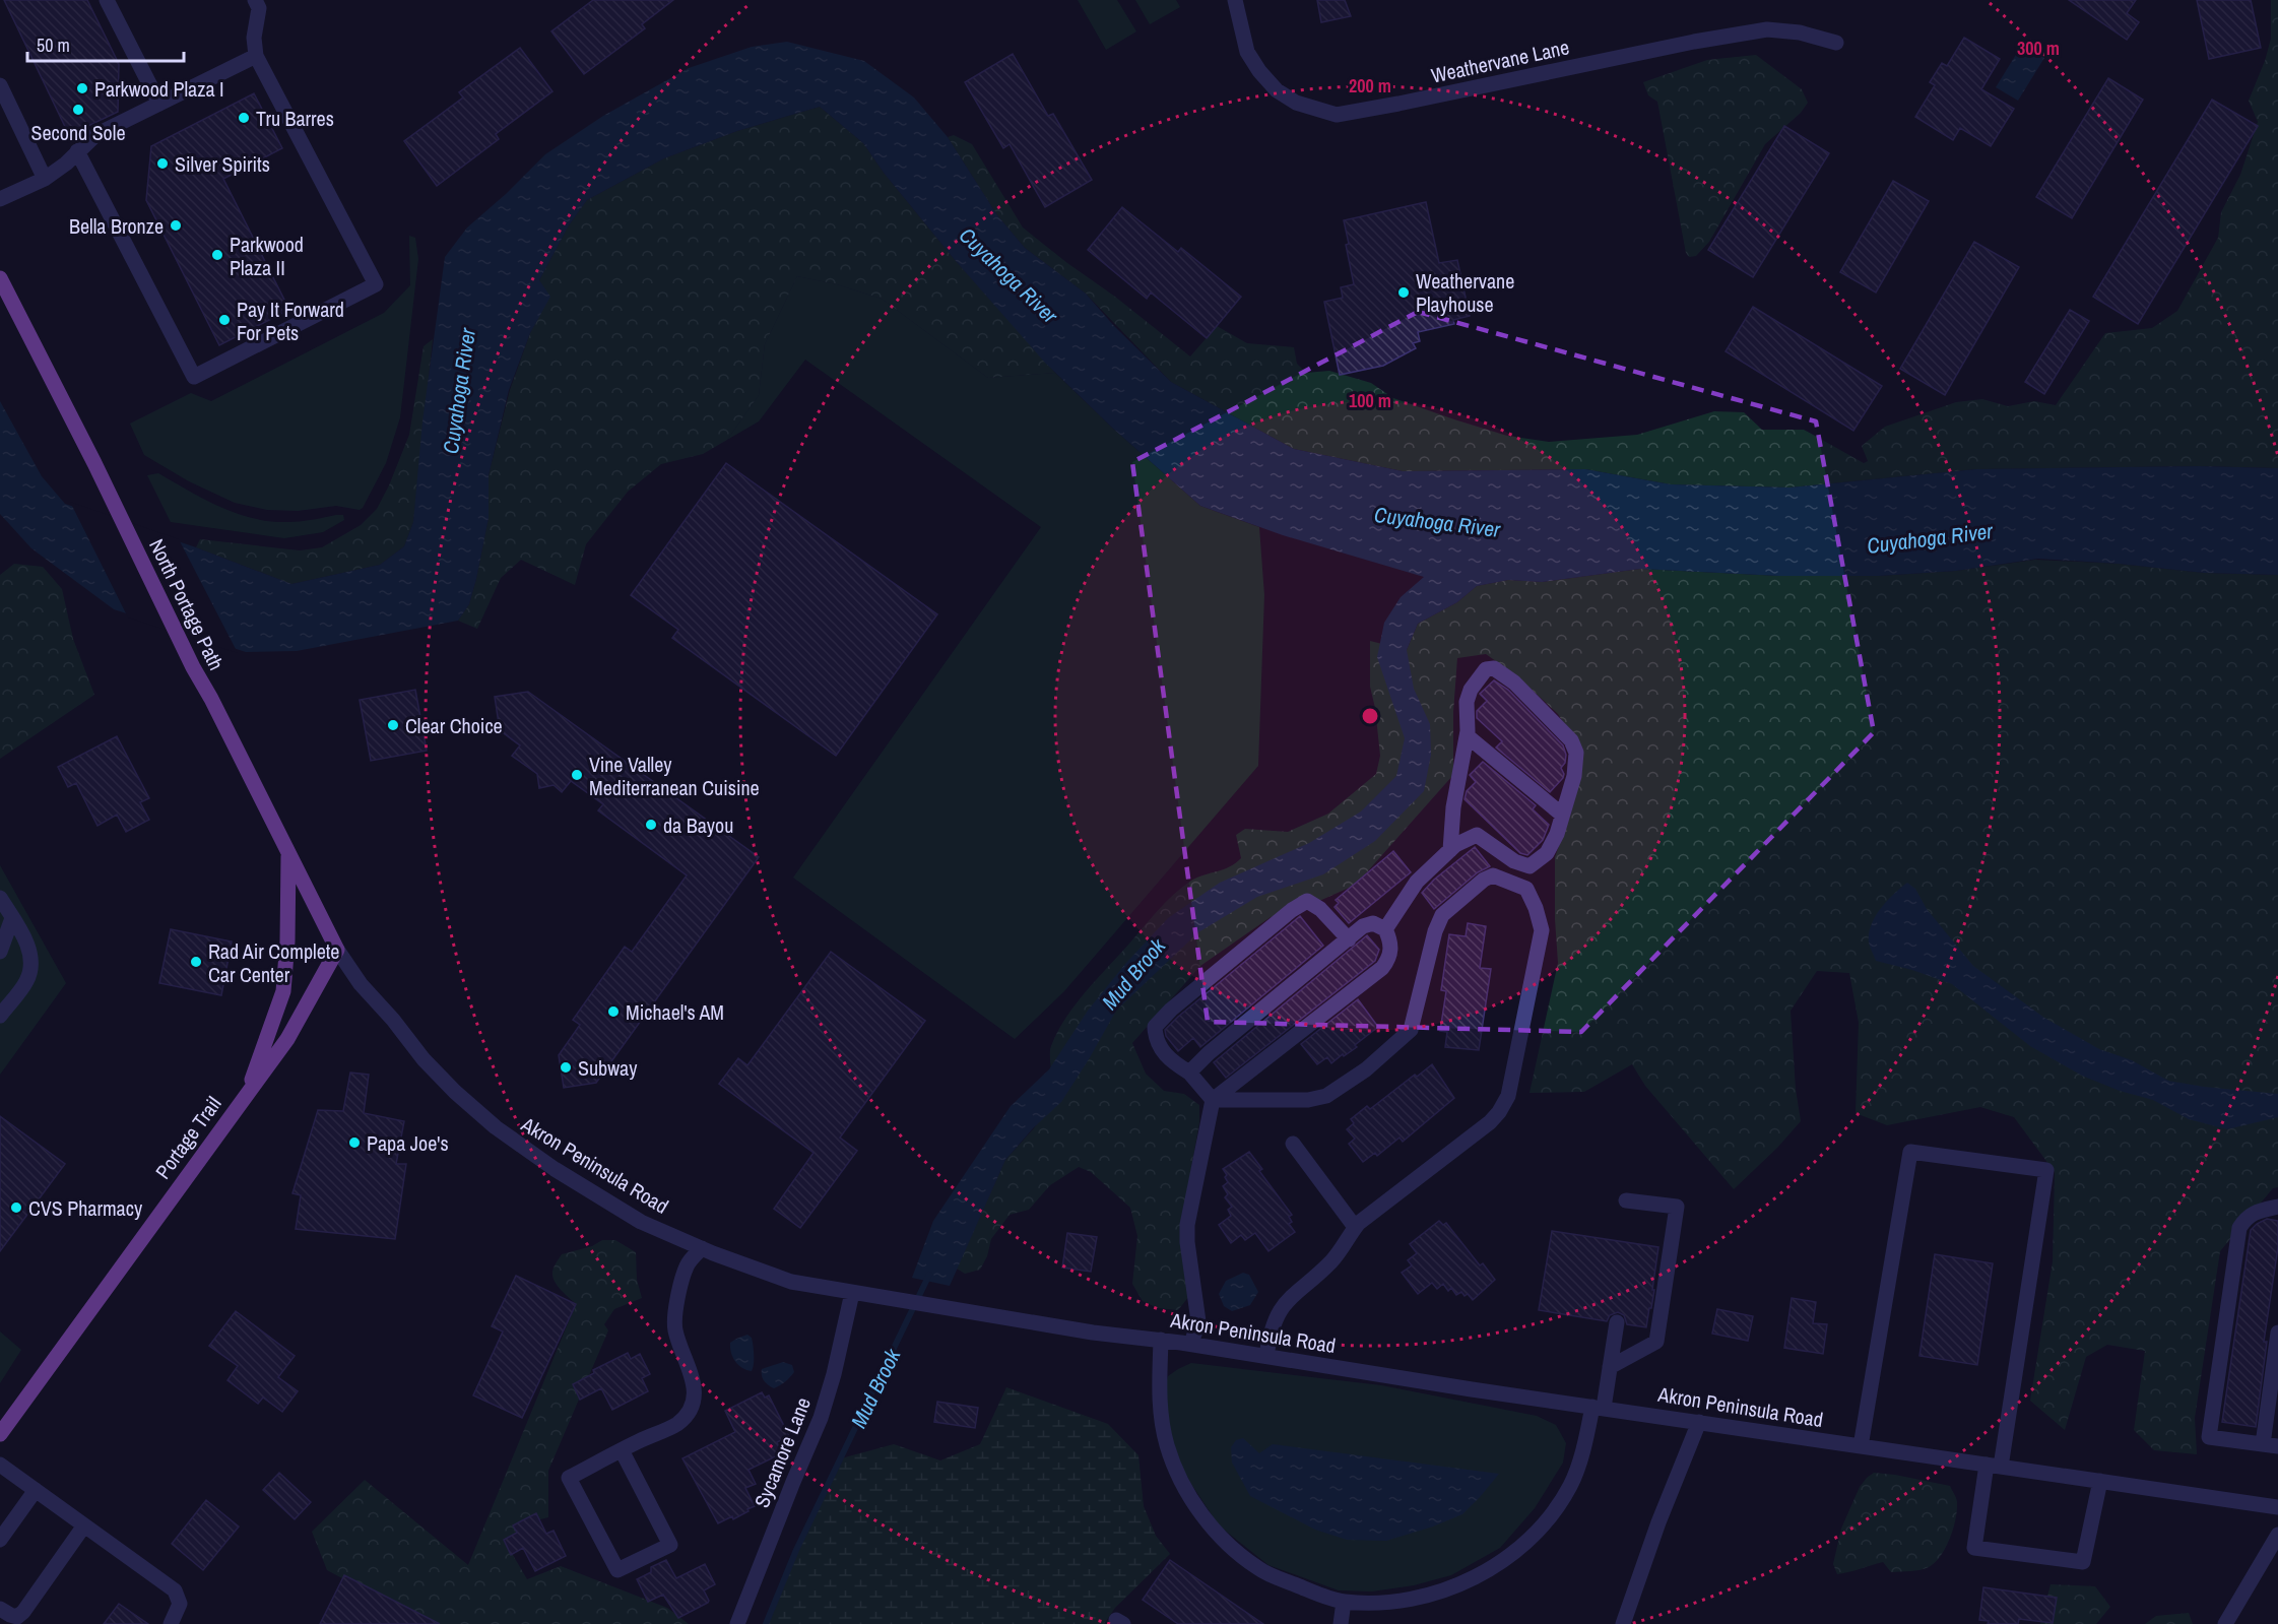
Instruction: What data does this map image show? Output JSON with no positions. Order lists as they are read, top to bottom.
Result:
{
  "streets": {
    "main road": ["North Portage Path", "Portage Trail"],
    "street": ["Weathervane Lane", "Akron Peninsula Road", "Sycamore Lane"]
  },
  "crossings": [
    ["North Portage Path", "Portage Trail"],
    ["North Portage Path", "Akron Peninsula Road"],
    ["Portage Trail", "Akron Peninsula Road"],
    ["Akron Peninsula Road", "Sycamore Lane"]
  ],
  "water": ["Cuyahoga River", "Mud Brook"],
  "places": [
    "Parkwood Plaza I",
    "Second Sole",
    "Tru Barres",
    "Silver Spirits",
    "Bella Bronze",
    "Parkwood Plaza II",
    "Weathervane Playhouse",
    "Pay It Forward For Pets",
    "Clear Choice",
    "Vine Valley Mediterranean Cuisine",
    "da Bayou",
    "Rad Air Complete Car Center",
    "Michael's AM",
    "Subway",
    "Papa Joe's",
    "CVS Pharmacy"
  ],
  "scale_bar": "50 m",
  "rings": ["300 m", "200 m", "100 m"]
}
